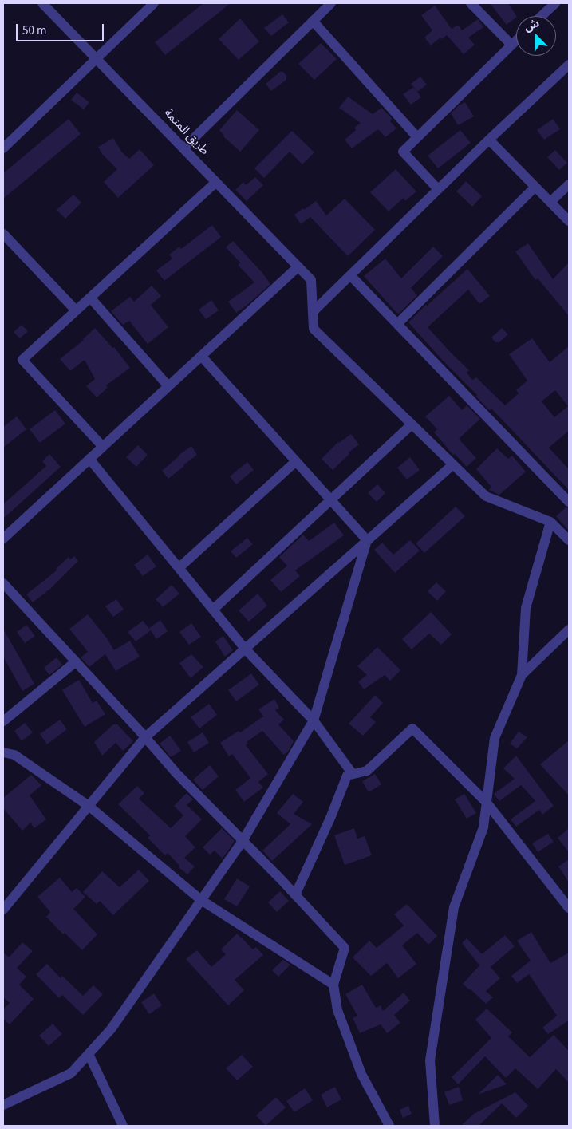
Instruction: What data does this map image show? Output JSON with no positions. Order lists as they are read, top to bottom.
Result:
{
  "streets": {
    "street": ["طريق المتمة"]
  },
  "scale_bar": "50 m",
  "north": "top"
}
